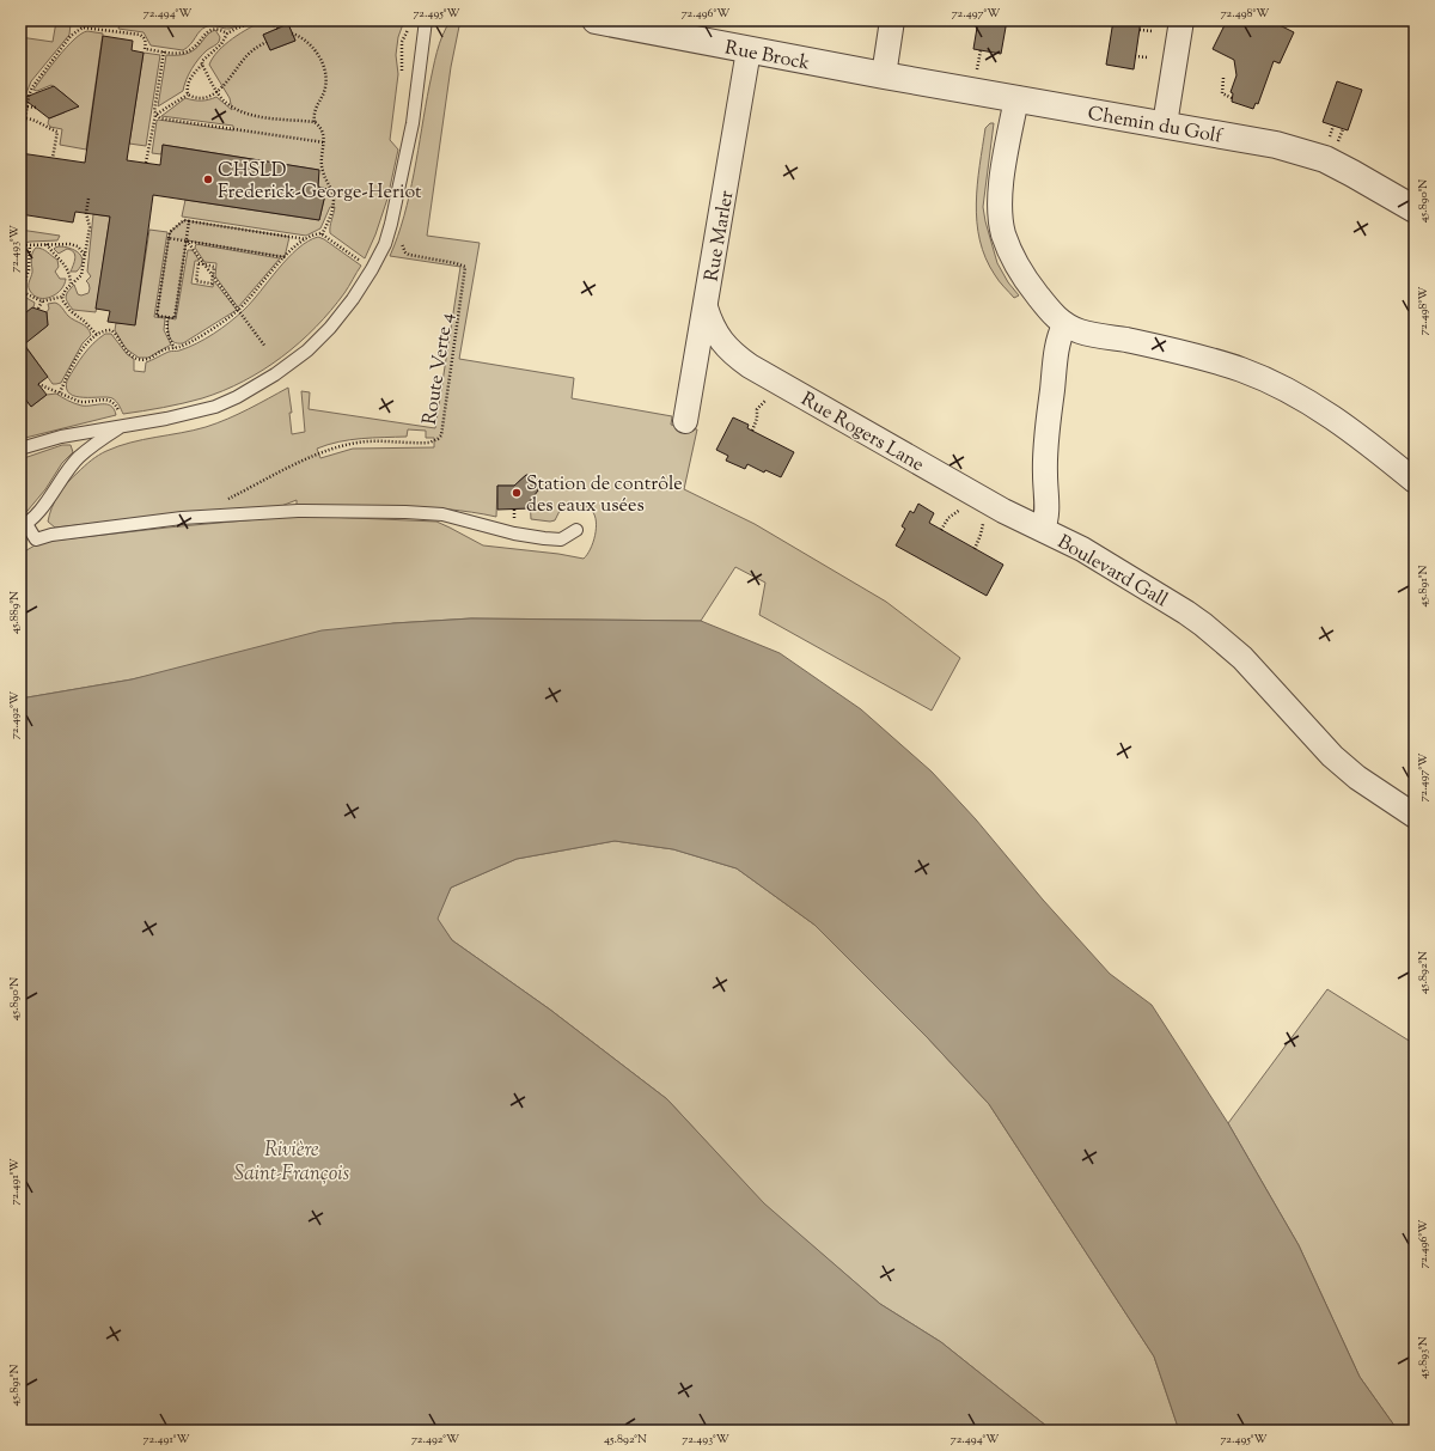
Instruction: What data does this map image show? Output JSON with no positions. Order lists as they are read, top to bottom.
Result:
{
  "streets": {
    "street": [
      "Rue Brock",
      "Chemin du Golf",
      "Rue Marler",
      "Rue Rogers Lane",
      "Boulevard Gall"
    ],
    "path": ["Route Verte 4"]
  },
  "crossings": [
    ["Rue Brock", "Chemin du Golf"],
    ["Rue Brock", "Rue Marler"],
    ["Rue Marler", "Rue Rogers Lane"],
    ["Rue Rogers Lane", "Boulevard Gall"]
  ],
  "water": ["Rivière Saint-François"],
  "places": ["CHSLD Frederick-George-Heriot", "Station de contrôle des eaux usées"],
  "coordinates": [
    "72.494°W",
    "72.495°W",
    "72.496°W",
    "72.497°W",
    "72.498°W",
    "45.890°N",
    "72.493°W",
    "45.891°N",
    "45.889°N",
    "72.492°W",
    "45.892°N",
    "72.491°W",
    "45.893°N"
  ]
}
